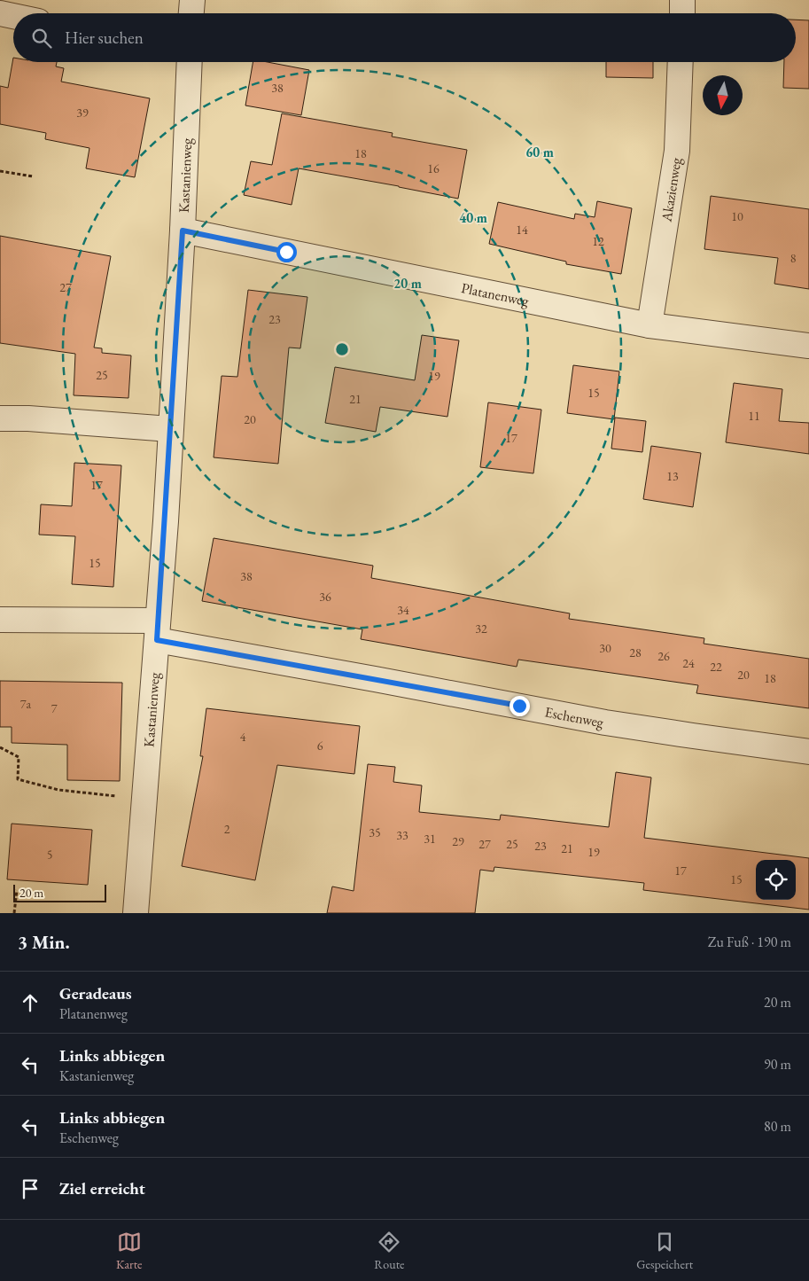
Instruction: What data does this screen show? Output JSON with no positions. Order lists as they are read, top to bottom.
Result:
{
  "streets": {
    "street": [
      "Kastanienweg",
      "Akazienweg",
      "Platanenweg",
      "Eschenweg"
    ]
  },
  "crossings": [
    ["Kastanienweg", "Platanenweg"],
    ["Kastanienweg", "Eschenweg"],
    ["Akazienweg", "Platanenweg"]
  ],
  "house_numbers": [
    "38",
    "39",
    "18",
    "16",
    "10",
    "14",
    "12",
    "8",
    "27",
    "23",
    "25",
    "19",
    "15",
    "21",
    "11",
    "20",
    "17",
    "13",
    "17",
    "15",
    "38",
    "36",
    "34",
    "32",
    "30",
    "28",
    "26",
    "24",
    "22",
    "20",
    "18",
    "7a",
    "7",
    "4",
    "6",
    "2",
    "35",
    "33",
    "31",
    "29",
    "27",
    "25",
    "23",
    "21",
    "19",
    "5",
    "17",
    "15"
  ],
  "scale_bar": "20 m",
  "north": "bottom",
  "page": {
    "search": "Hier suchen",
    "scale": "20 m",
    "heading": ["3 Min.", "Zu Fuß · 190 m"],
    "list": [
      ["Geradeaus", "Platanenweg", "20 m"],
      ["Links abbiegen", "Kastanienweg", "90 m"],
      ["Links abbiegen", "Eschenweg", "80 m"],
      "Ziel erreicht"
    ],
    "nav": ["Karte", "Route", "Gespeichert"]
  },
  "rings": ["60 m", "40 m", "20 m"]
}
